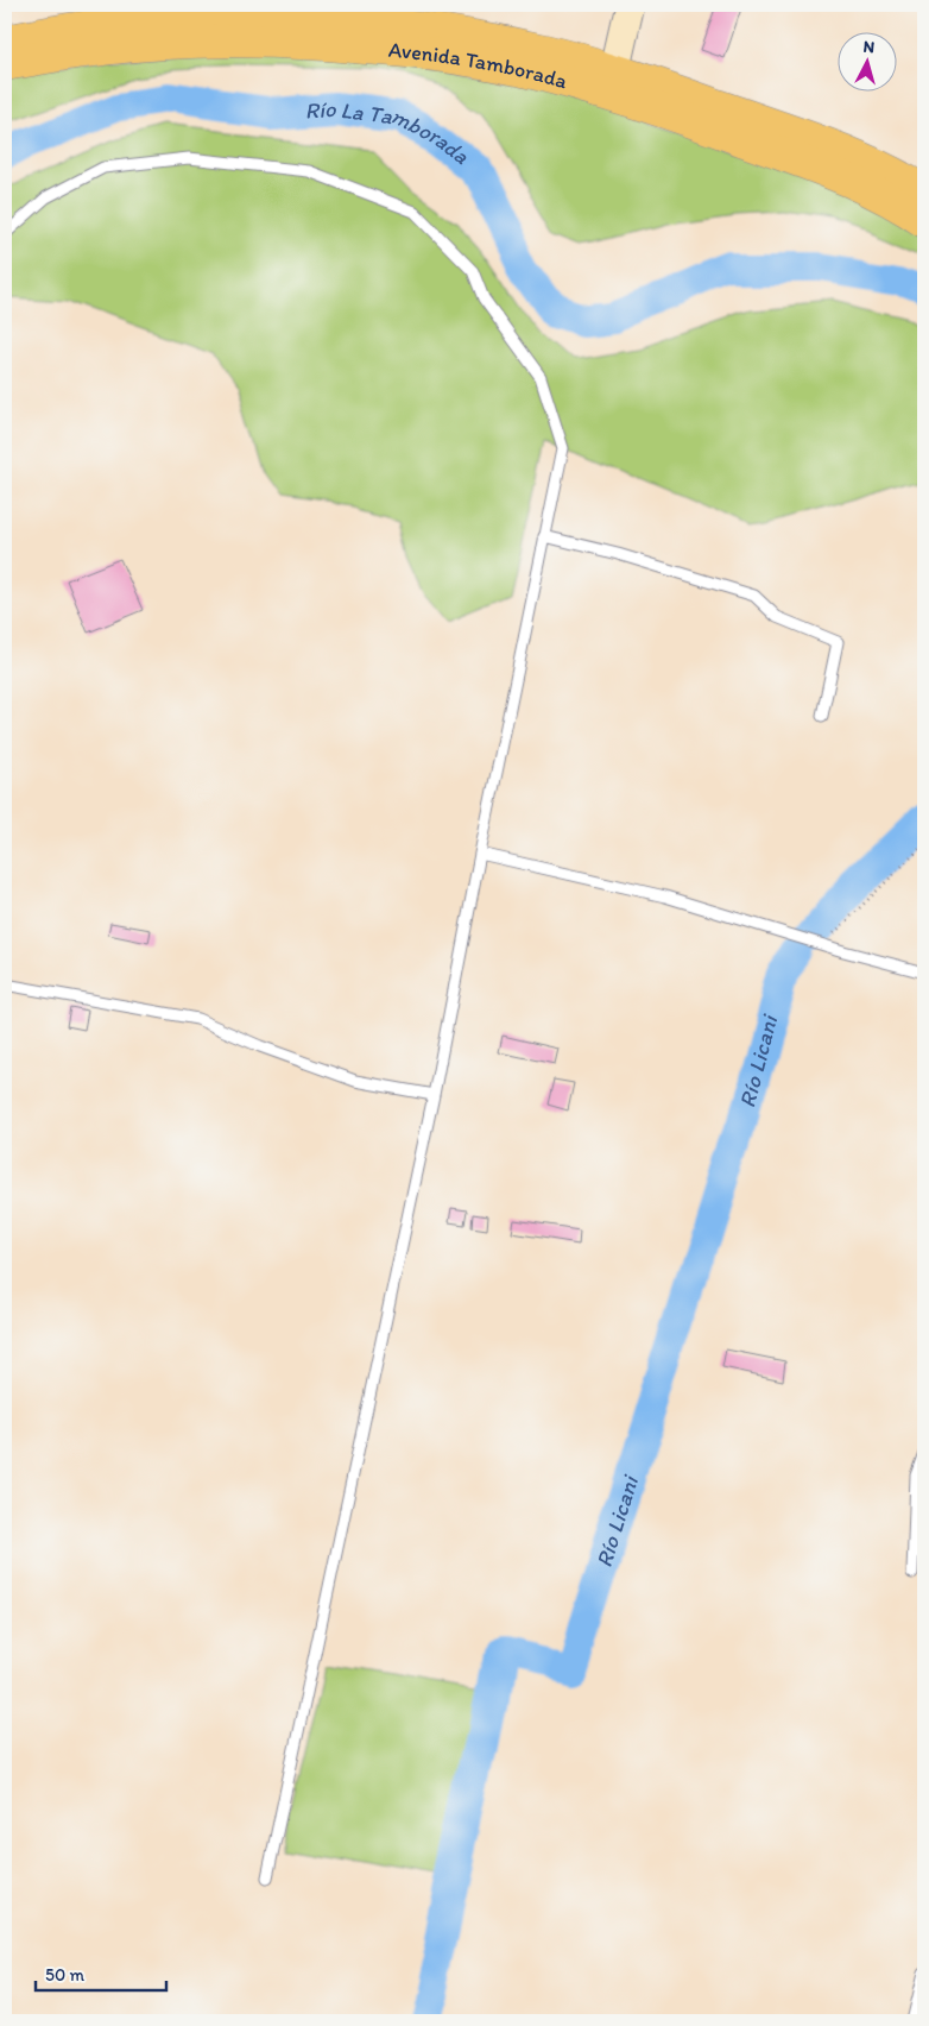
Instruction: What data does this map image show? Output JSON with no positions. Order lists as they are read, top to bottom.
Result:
{
  "streets": {
    "main road": ["Avenida Tamborada"]
  },
  "water": ["Río La Tamborada", "Río Licani"],
  "scale_bar": "50 m",
  "north": "top"
}
